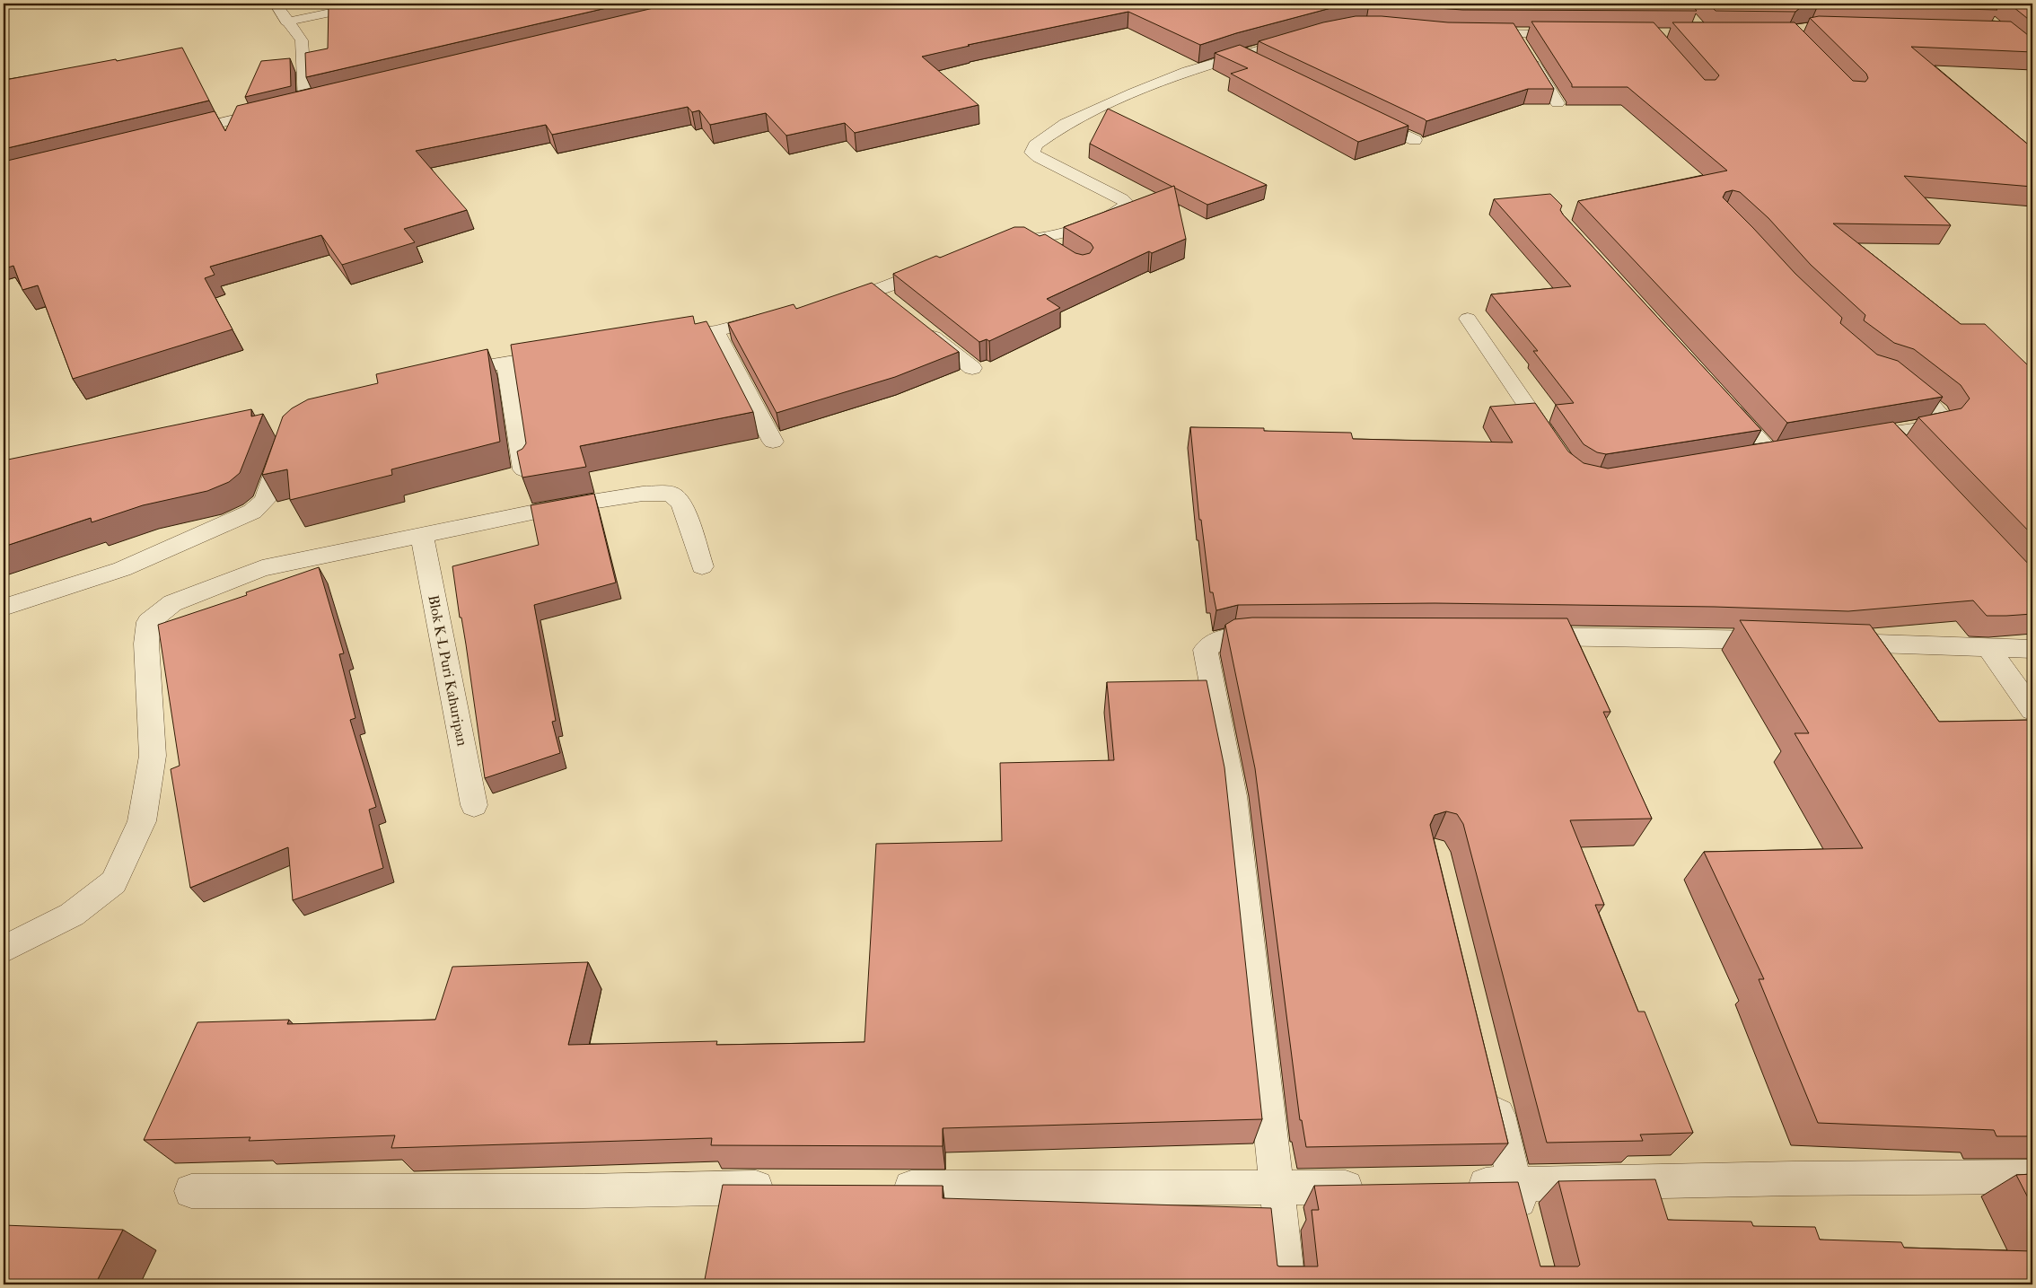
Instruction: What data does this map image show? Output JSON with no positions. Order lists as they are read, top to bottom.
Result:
{
  "streets": {
    "street": ["Blok K-L Puri Kahuripan"]
  }
}
